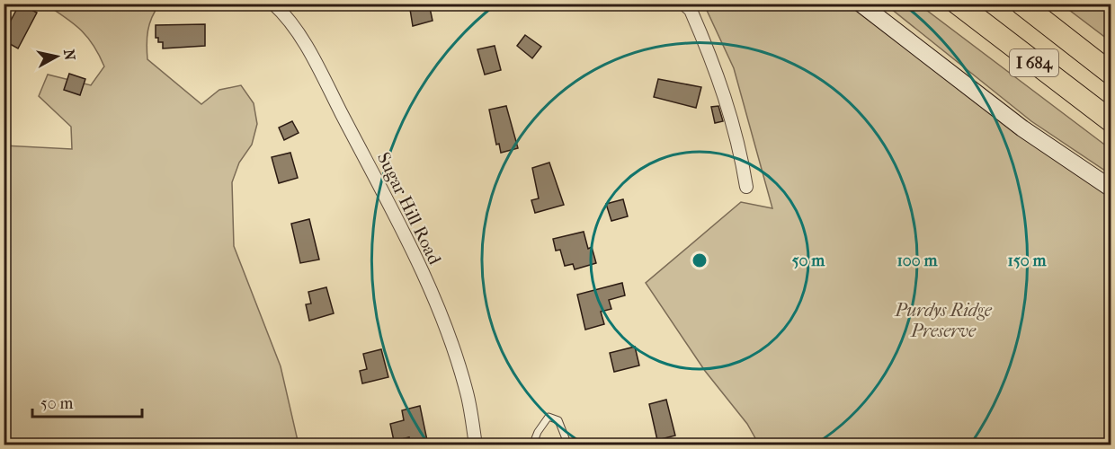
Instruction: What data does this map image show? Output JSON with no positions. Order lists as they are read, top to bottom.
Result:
{
  "streets": {
    "highway": ["I 684"],
    "street": ["Sugar Hill Road"]
  },
  "parks": ["Purdys Ridge Preserve"],
  "scale_bar": "50 m",
  "north": "right",
  "rings": ["50 m", "100 m", "150 m"]
}
